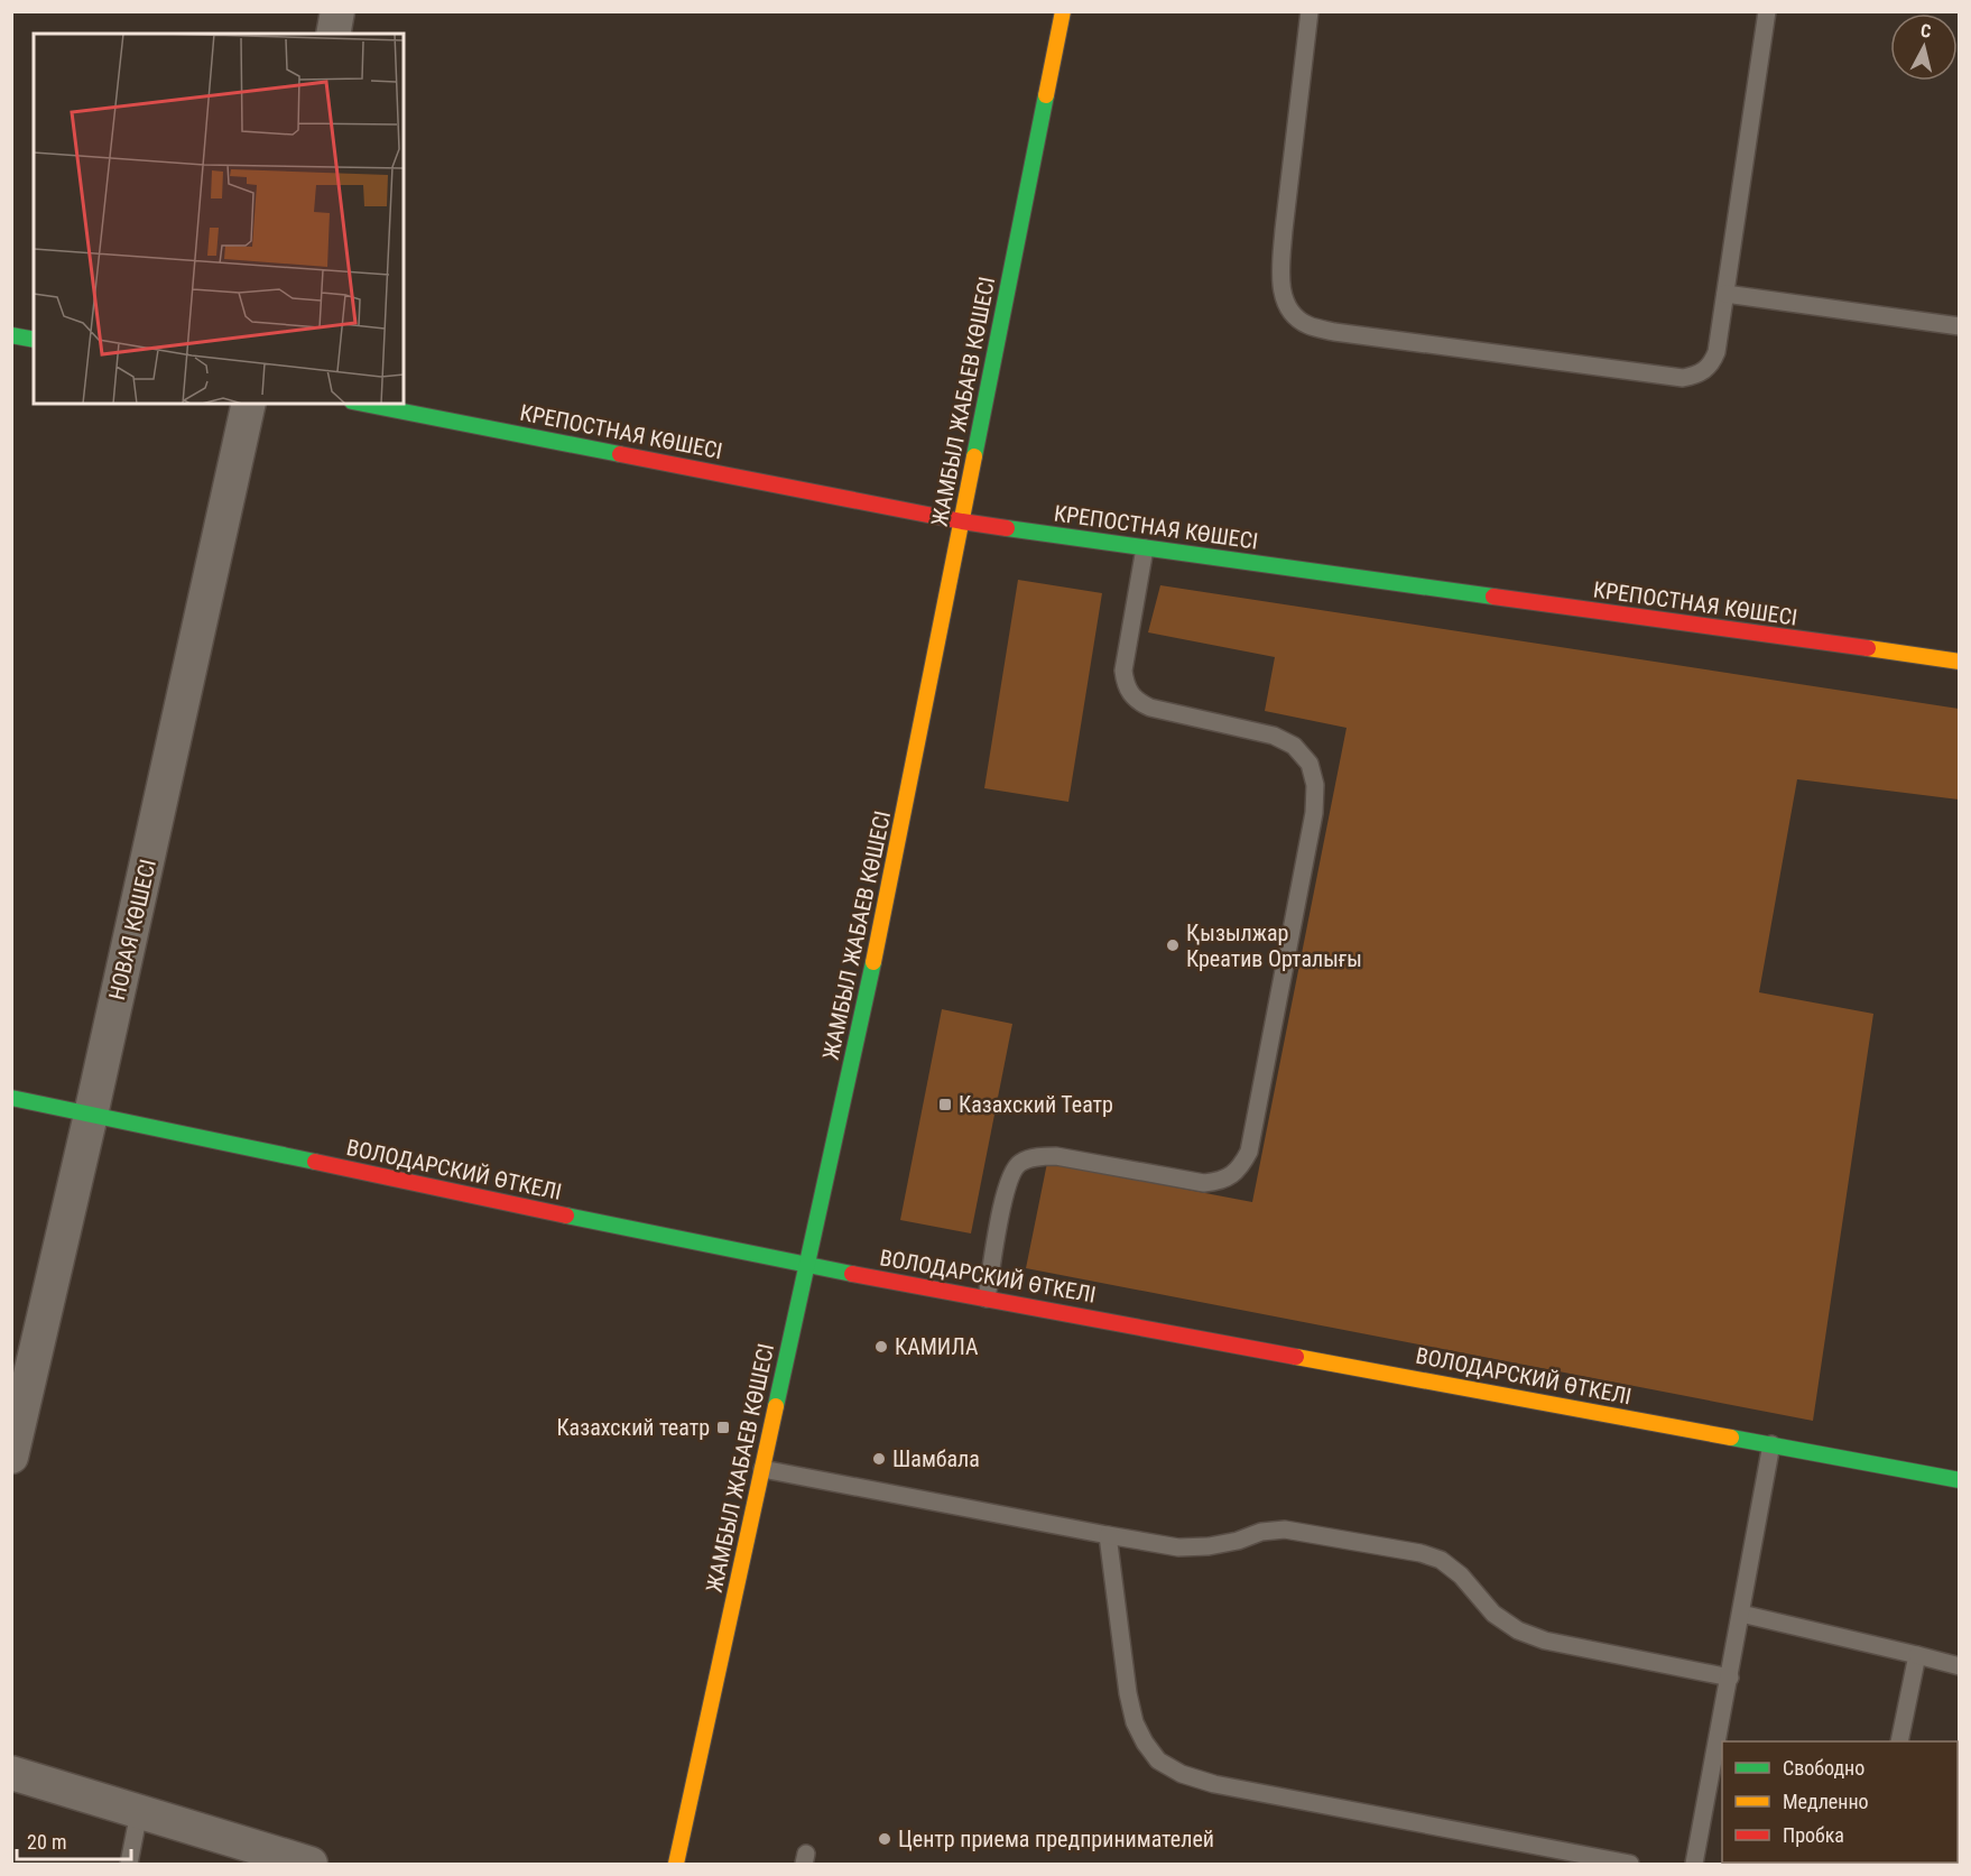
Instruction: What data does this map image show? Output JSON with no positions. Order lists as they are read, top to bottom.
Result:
{
  "streets": {
    "street": [
      "ЖАМБЫЛ ЖАБАЕВ КӨШЕСІ",
      "КРЕПОСТНАЯ КӨШЕСІ",
      "НОВАЯ КӨШЕСІ",
      "ВОЛОДАРСКИЙ ӨТКЕЛІ"
    ]
  },
  "crossings": [
    ["ЖАМБЫЛ ЖАБАЕВ КӨШЕСІ", "КРЕПОСТНАЯ КӨШЕСІ"],
    ["ЖАМБЫЛ ЖАБАЕВ КӨШЕСІ", "ВОЛОДАРСКИЙ ӨТКЕЛІ"],
    ["НОВАЯ КӨШЕСІ", "ВОЛОДАРСКИЙ ӨТКЕЛІ"]
  ],
  "places": {
    "other": [
      "Қызылжар Креатив Орталығы",
      "КАМИЛА",
      "Шамбала",
      "Центр приема предпринимателей"
    ],
    "transit": ["Казахский Театр", "Казахский театр"]
  },
  "legend": ["Свободно", "Медленно", "Пробка"],
  "scale_bar": "20 m",
  "north": "top"
}
